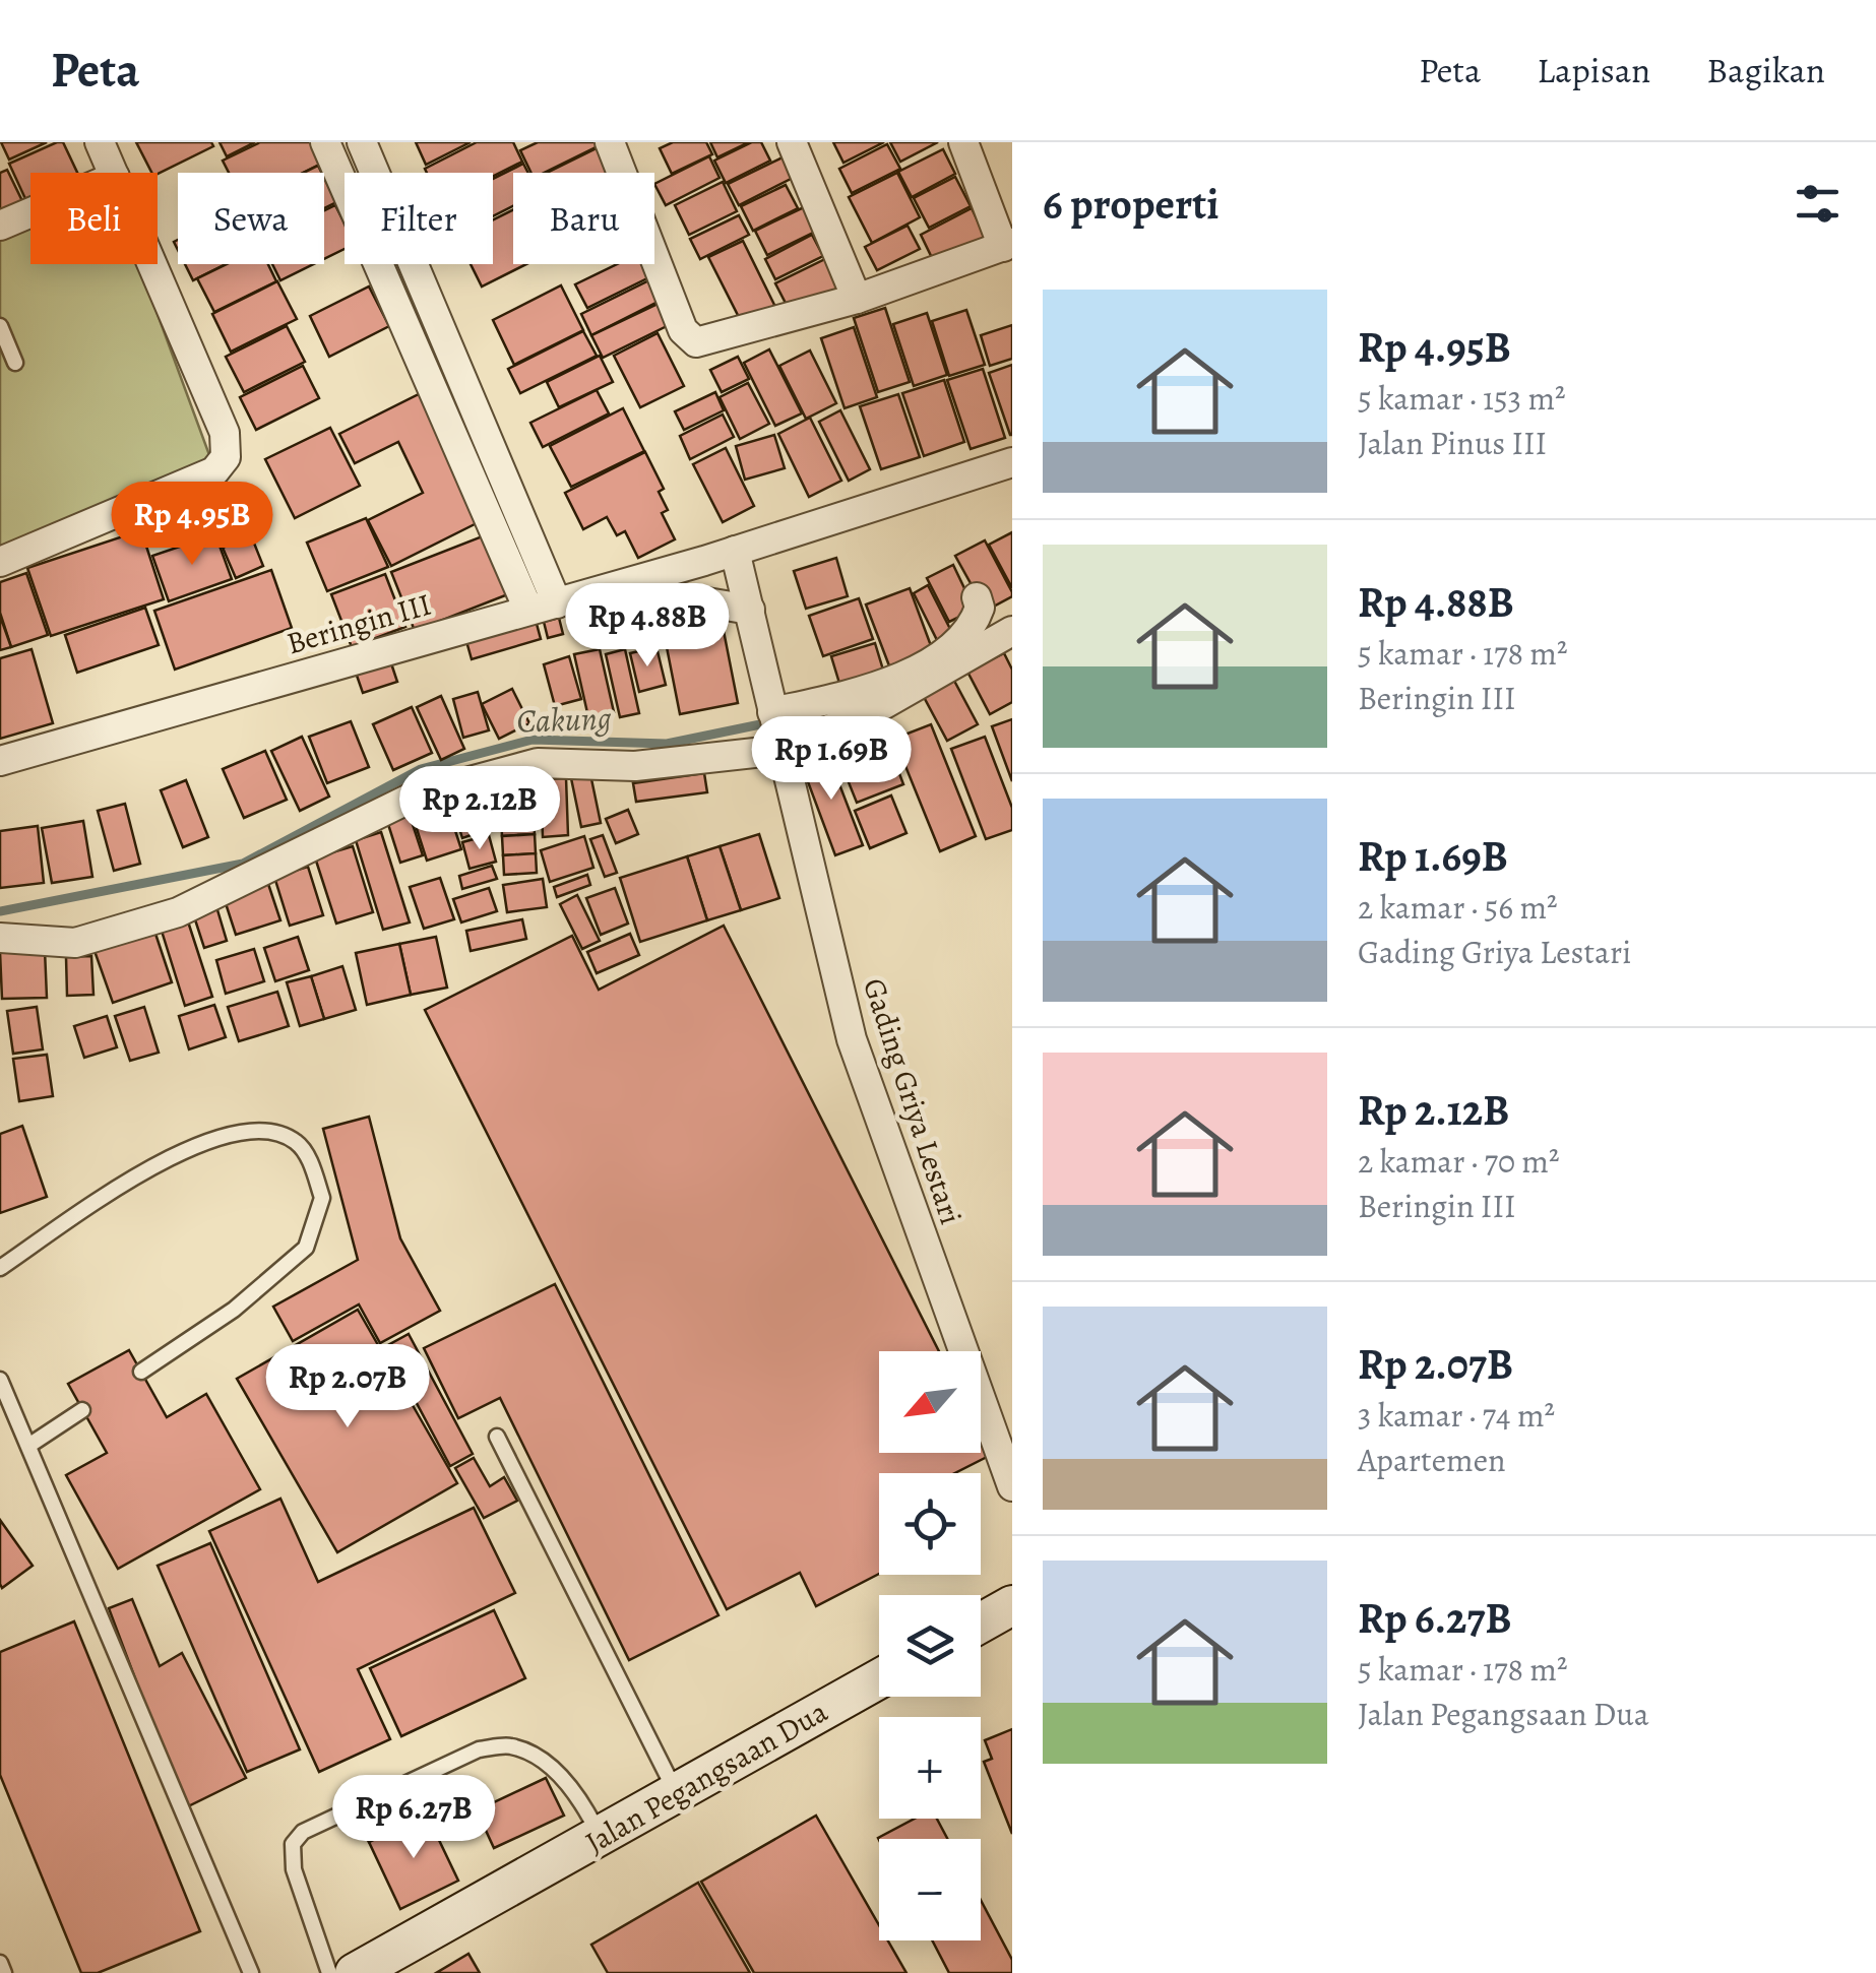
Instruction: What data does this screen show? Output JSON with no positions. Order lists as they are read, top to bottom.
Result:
{
  "streets": {
    "main road": ["Jalan Pegangsaan Dua"],
    "street": ["Beringin III", "Gading Griya Lestari"]
  },
  "crossings": [
    ["Beringin III", "Gading Griya Lestari"]
  ],
  "water": ["Cakung"],
  "north": "bottom left",
  "page": {
    "header": "Peta",
    "nav": ["Peta", "Lapisan", "Bagikan"],
    "heading": "6 properti",
    "chip": [
      "Beli",
      "Sewa",
      "Filter",
      "Baru"
    ],
    "list": [
      {
        "name": "Rp 4.95B",
        "note": "5 kamar · 153 m² · Jalan Pinus III"
      },
      {
        "name": "Rp 4.88B",
        "note": "5 kamar · 178 m² · Beringin III"
      },
      {
        "name": "Rp 1.69B",
        "note": "2 kamar · 56 m² · Gading Griya Lestari"
      },
      {
        "name": "Rp 2.12B",
        "note": "2 kamar · 70 m² · Beringin III"
      },
      {
        "name": "Rp 2.07B",
        "note": "3 kamar · 74 m² · Apartemen"
      },
      {
        "name": "Rp 6.27B",
        "note": "5 kamar · 178 m² · Jalan Pegangsaan Dua"
      }
    ],
    "price": [
      "Rp 4.95B",
      "Rp 4.88B",
      "Rp 1.69B",
      "Rp 2.12B",
      "Rp 2.07B",
      "Rp 6.27B"
    ],
    "map_buttons": ["+", "−"]
  }
}
